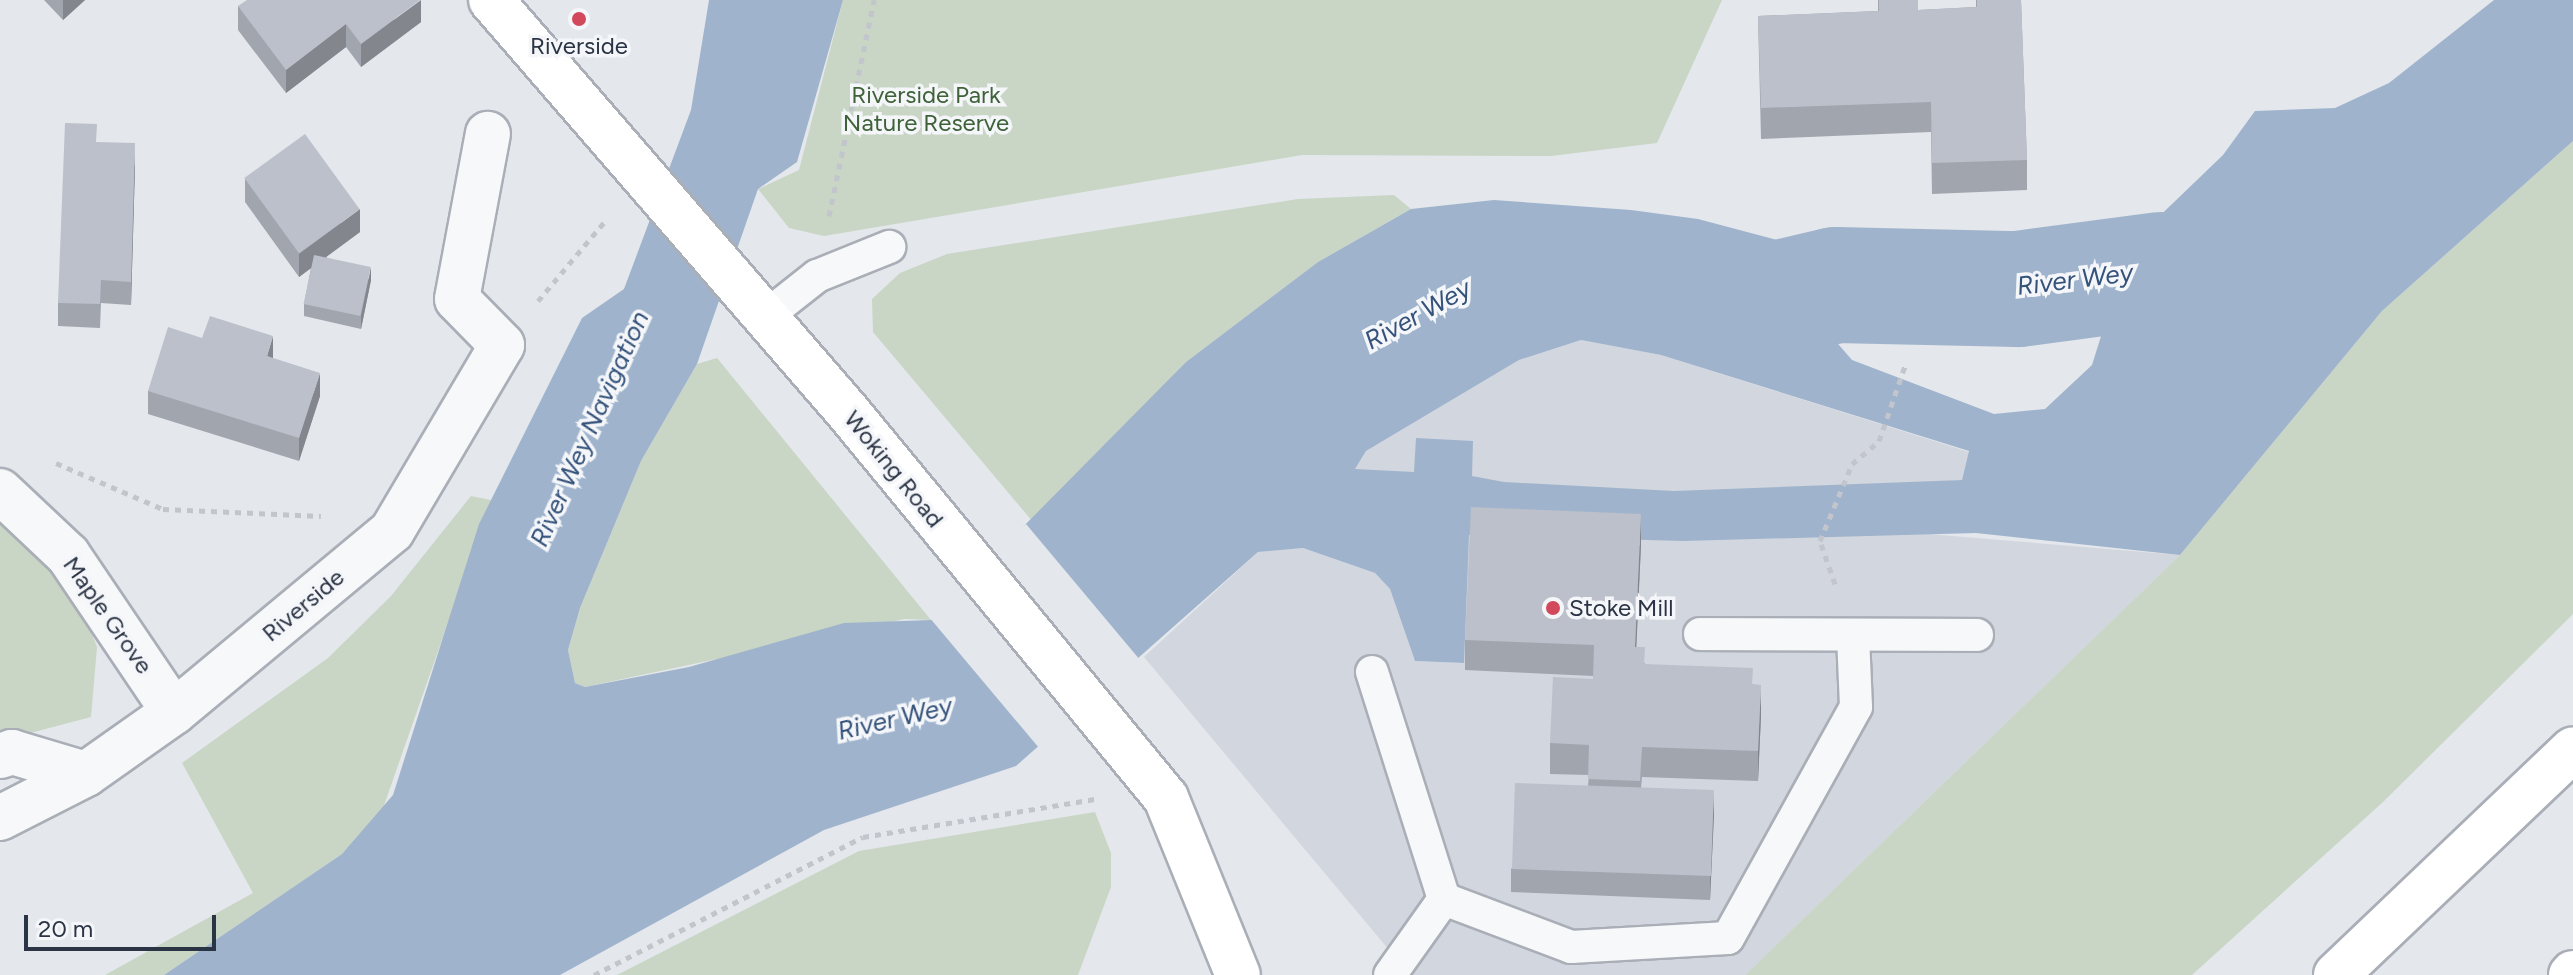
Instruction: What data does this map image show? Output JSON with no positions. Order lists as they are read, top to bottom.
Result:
{
  "streets": {
    "main road": ["Woking Road"],
    "street": ["Riverside", "Maple Grove"]
  },
  "crossings": [
    ["Riverside", "Maple Grove"]
  ],
  "water": ["River Wey", "River Wey Navigation"],
  "parks": ["Riverside Park Nature Reserve"],
  "places": ["Riverside", "Stoke Mill"],
  "scale_bar": "20 m"
}
